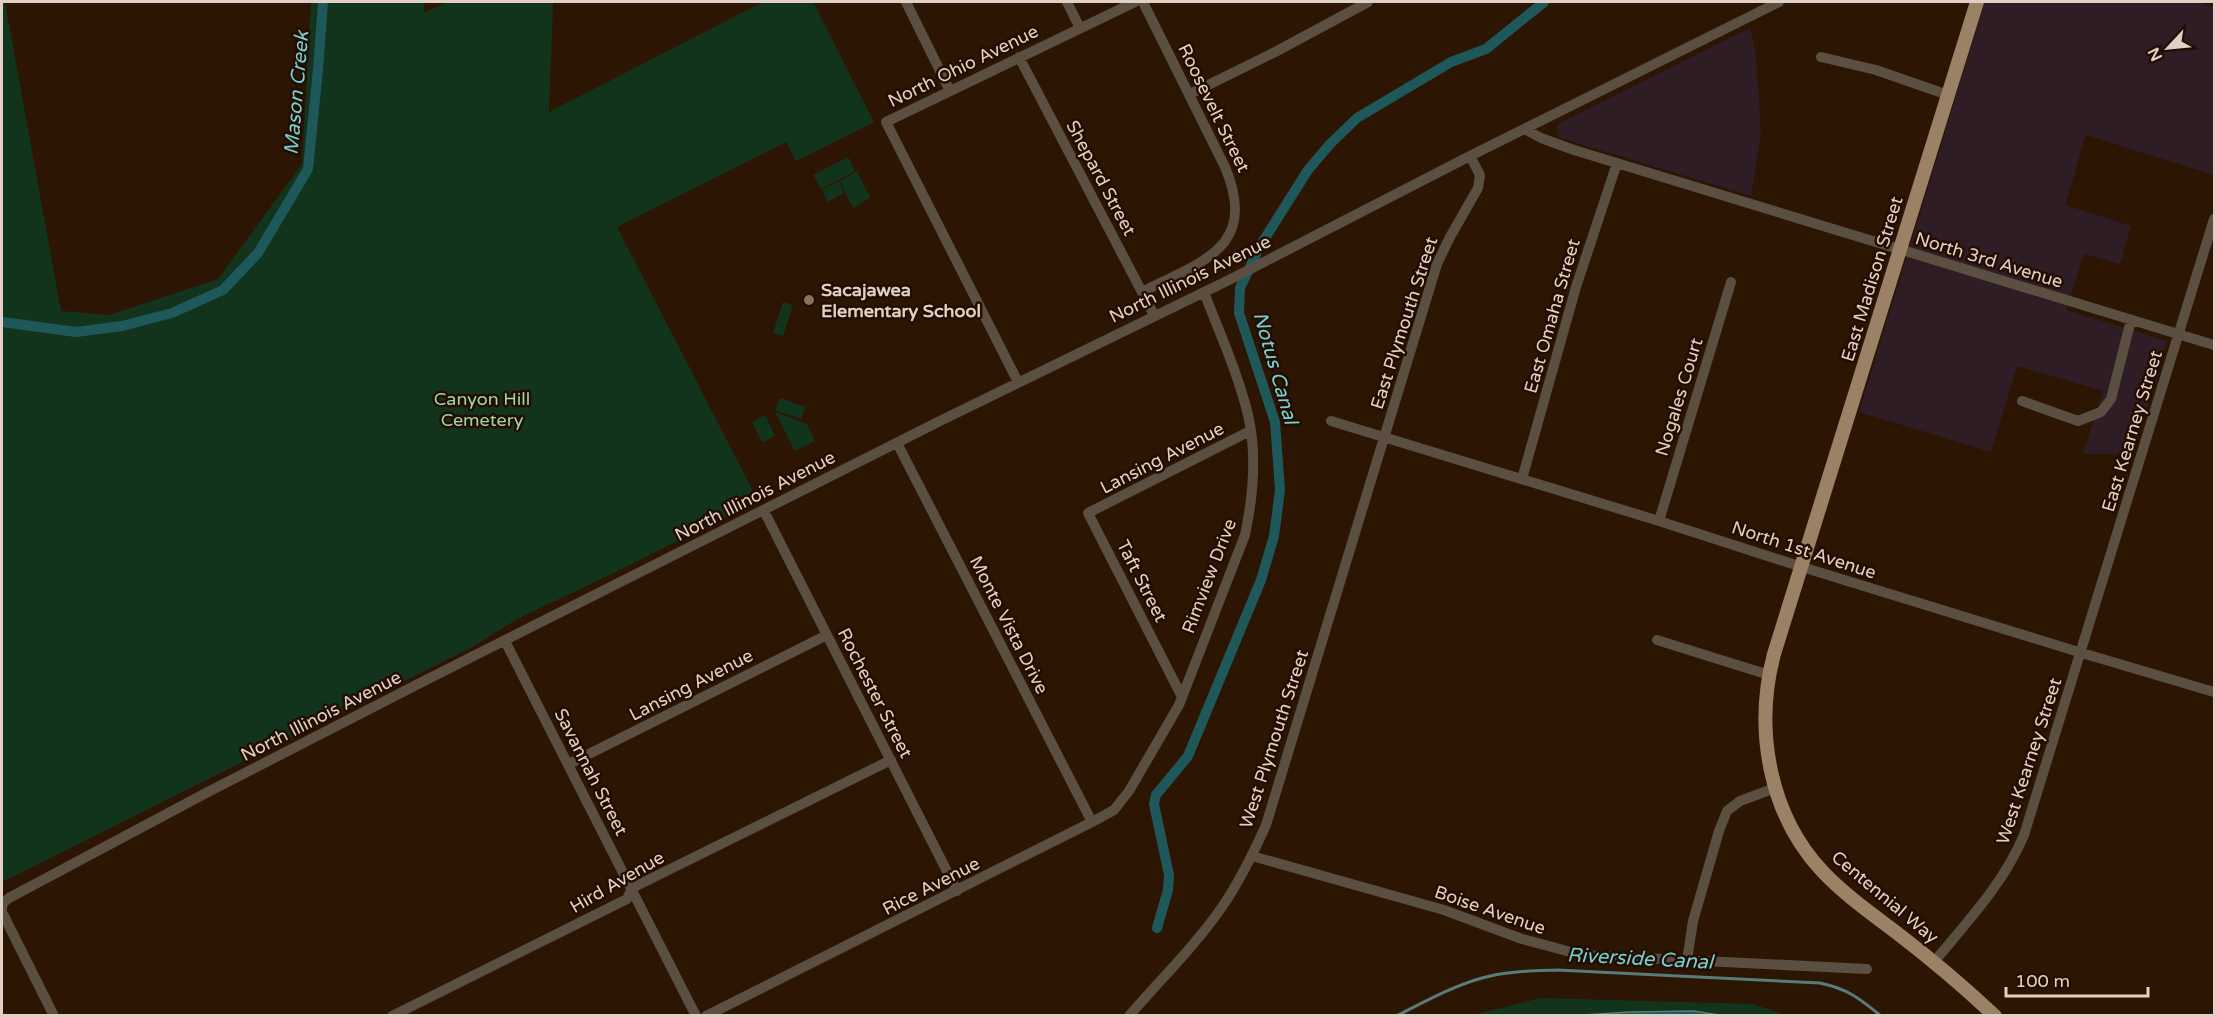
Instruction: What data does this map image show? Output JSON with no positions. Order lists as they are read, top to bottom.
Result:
{
  "streets": {
    "main road": ["East Madison Street", "Centennial Way"],
    "street": [
      "North Ohio Avenue",
      "Roosevelt Street",
      "Shepard Street",
      "North 3rd Avenue",
      "North Illinois Avenue",
      "East Omaha Street",
      "East Plymouth Street",
      "Nogales Court",
      "East Kearney Street",
      "Lansing Avenue",
      "North 1st Avenue",
      "Rimview Drive",
      "Taft Street",
      "Monte Vista Drive",
      "Rochester Street",
      "West Plymouth Street",
      "West Kearney Street",
      "Savannah Street",
      "Hird Avenue",
      "Rice Avenue",
      "Boise Avenue"
    ]
  },
  "crossings": [
    ["North Ohio Avenue", "Shepard Street"],
    ["North Ohio Avenue", "North Illinois Avenue"],
    ["Roosevelt Street", "Shepard Street"],
    ["Shepard Street", "North Illinois Avenue"],
    ["North 3rd Avenue", "East Madison Street"],
    ["North 3rd Avenue", "East Omaha Street"],
    ["North 3rd Avenue", "East Kearney Street"],
    ["North Illinois Avenue", "East Plymouth Street"],
    ["North Illinois Avenue", "Rimview Drive"],
    ["North Illinois Avenue", "Monte Vista Drive"],
    ["North Illinois Avenue", "Rochester Street"],
    ["North Illinois Avenue", "Savannah Street"],
    ["East Madison Street", "North 1st Avenue"],
    ["East Madison Street", "Centennial Way"],
    ["East Omaha Street", "North 1st Avenue"],
    ["East Plymouth Street", "North 1st Avenue"],
    ["East Plymouth Street", "West Plymouth Street"],
    ["Nogales Court", "North 1st Avenue"],
    ["East Kearney Street", "North 1st Avenue"],
    ["East Kearney Street", "West Kearney Street"],
    ["Lansing Avenue", "Rimview Drive"],
    ["Lansing Avenue", "Taft Street"],
    ["Lansing Avenue", "Rochester Street"],
    ["Lansing Avenue", "Savannah Street"],
    ["North 1st Avenue", "West Plymouth Street"],
    ["North 1st Avenue", "West Kearney Street"],
    ["Rimview Drive", "Taft Street"],
    ["Rimview Drive", "Rice Avenue"],
    ["Monte Vista Drive", "Rice Avenue"],
    ["Rochester Street", "Hird Avenue"],
    ["Rochester Street", "Rice Avenue"],
    ["West Plymouth Street", "Boise Avenue"],
    ["West Kearney Street", "Centennial Way"],
    ["Savannah Street", "Hird Avenue"]
  ],
  "water": ["Mason Creek", "Notus Canal", "Riverside Canal"],
  "parks": ["Canyon Hill Cemetery"],
  "places": ["Sacajawea Elementary School"],
  "scale_bar": "100 m",
  "north": "bottom left"
}
